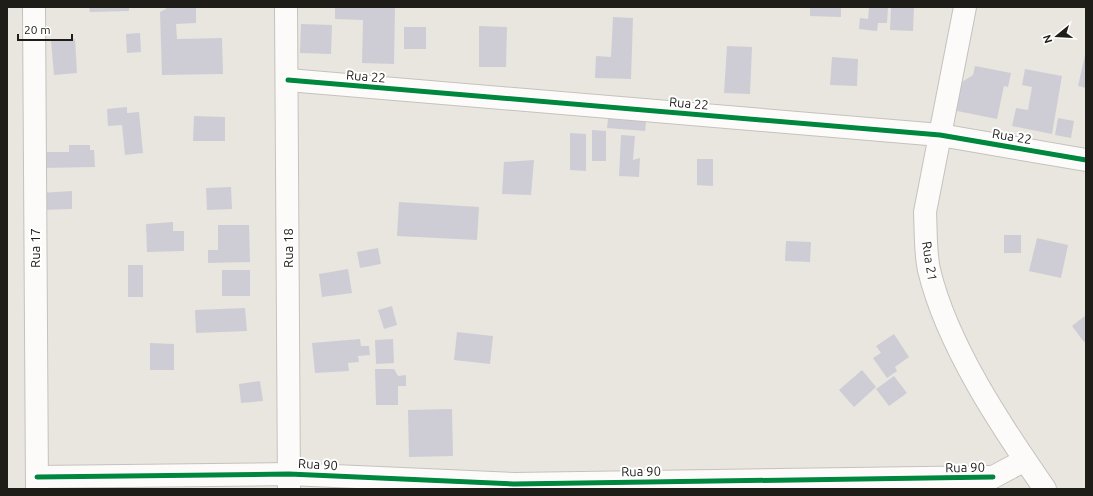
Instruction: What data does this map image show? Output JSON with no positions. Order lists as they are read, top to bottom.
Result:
{
  "streets": {
    "street": [
      "Rua 22",
      "Rua 17",
      "Rua 18",
      "Rua 21",
      "Rua 90"
    ]
  },
  "crossings": [
    ["Rua 22", "Rua 18"],
    ["Rua 22", "Rua 21"],
    ["Rua 17", "Rua 90"],
    ["Rua 18", "Rua 90"]
  ],
  "scale_bar": "20 m",
  "north": "left"
}
